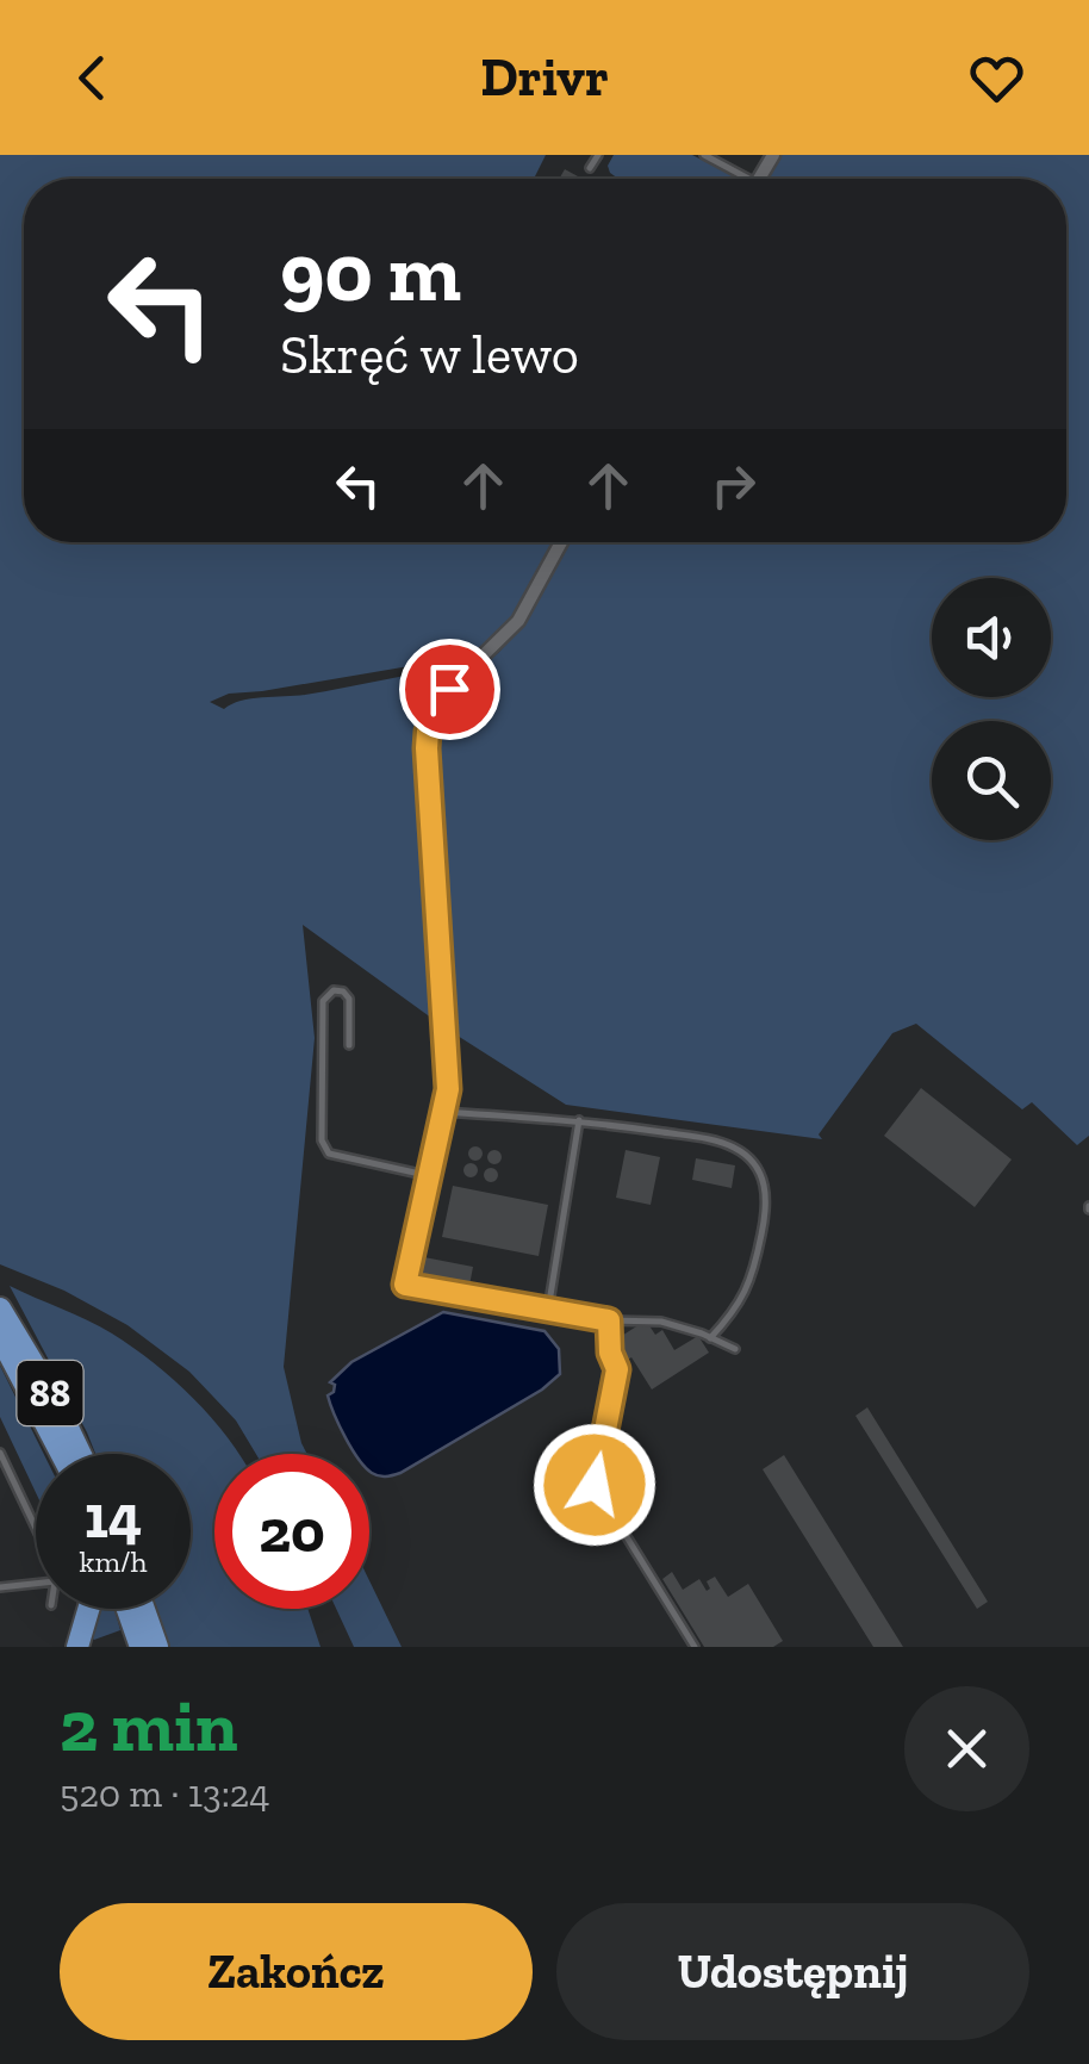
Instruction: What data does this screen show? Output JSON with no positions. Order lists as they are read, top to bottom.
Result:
{
  "streets": {
    "main road": ["88"]
  },
  "page": {
    "header": "Drivr",
    "turn": ["90 m", "Skręć w lewo"],
    "speed": "14 km/h",
    "limit": "20",
    "heading": ["2 min", "520 m · 13:24"],
    "buttons": ["Zakończ", "Udostępnij"]
  }
}
